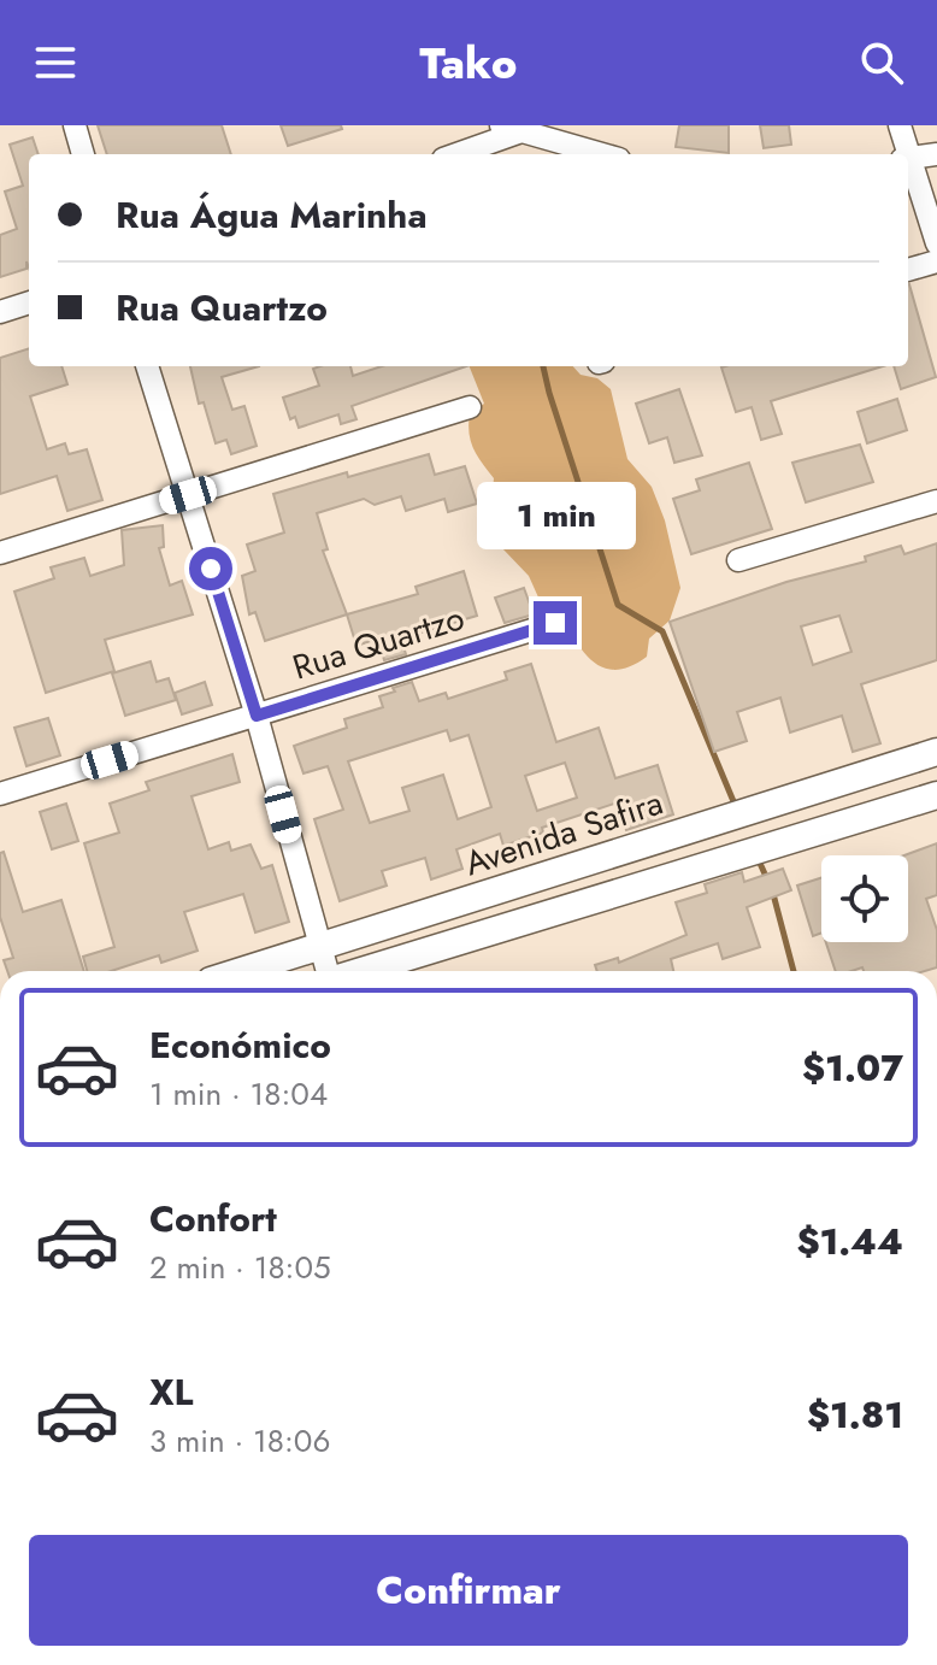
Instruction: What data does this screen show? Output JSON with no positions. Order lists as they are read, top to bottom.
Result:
{
  "streets": {
    "street": ["Rua Quartzo", "Avenida Safira"]
  },
  "page": {
    "header": "Tako",
    "banner": ["Rua Água Marinha", "Rua Quartzo"],
    "bubble": "1 min",
    "list": [
      {
        "name": "Económico",
        "note": "1 min · 18:04",
        "value": "$1.07"
      },
      {
        "name": "Confort",
        "note": "2 min · 18:05",
        "value": "$1.44"
      },
      {
        "name": "XL",
        "note": "3 min · 18:06",
        "value": "$1.81"
      }
    ],
    "buttons": "Confirmar"
  }
}
